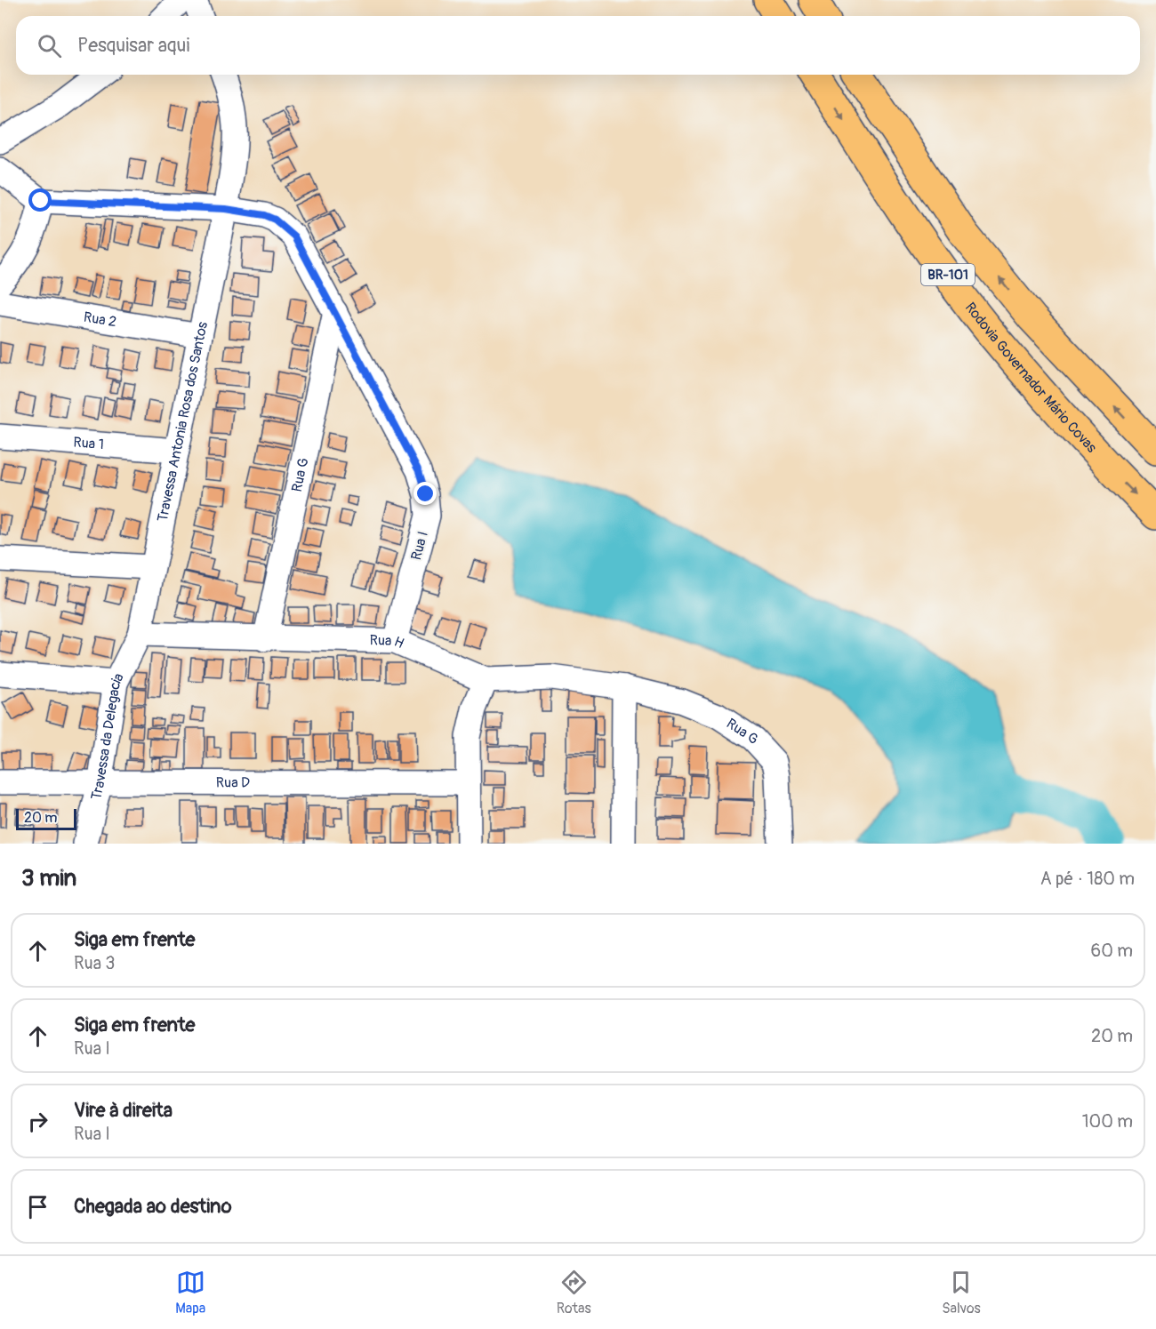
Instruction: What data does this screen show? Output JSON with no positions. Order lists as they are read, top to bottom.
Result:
{
  "streets": {
    "highway": ["BR-101", "Rodovia Governador Mário Covas"],
    "street": [
      "Rua 2",
      "Travessa Antonia Rosa dos Santos",
      "Rua 1",
      "Rua G",
      "Rua I",
      "Rua H",
      "Travessa da Delegacia",
      "Rua D"
    ]
  },
  "crossings": [
    ["Rua 2", "Travessa Antonia Rosa dos Santos"],
    ["Travessa Antonia Rosa dos Santos", "Rua 1"],
    ["Travessa Antonia Rosa dos Santos", "Rua I"],
    ["Travessa Antonia Rosa dos Santos", "Rua H"],
    ["Travessa Antonia Rosa dos Santos", "Travessa da Delegacia"],
    ["Rua G", "Rua I"],
    ["Rua G", "Rua H"],
    ["Rua I", "Rua H"],
    ["Rua H", "Travessa da Delegacia"],
    ["Travessa da Delegacia", "Rua D"]
  ],
  "scale_bar": "20 m",
  "page": {
    "search": "Pesquisar aqui",
    "scale": "20 m",
    "heading": ["3 min", "A pé · 180 m"],
    "list": [
      ["Siga em frente", "Rua 3", "60 m"],
      ["Siga em frente", "Rua I", "20 m"],
      ["Vire à direita", "Rua I", "100 m"],
      "Chegada ao destino"
    ],
    "nav": ["Mapa", "Rotas", "Salvos"]
  }
}
